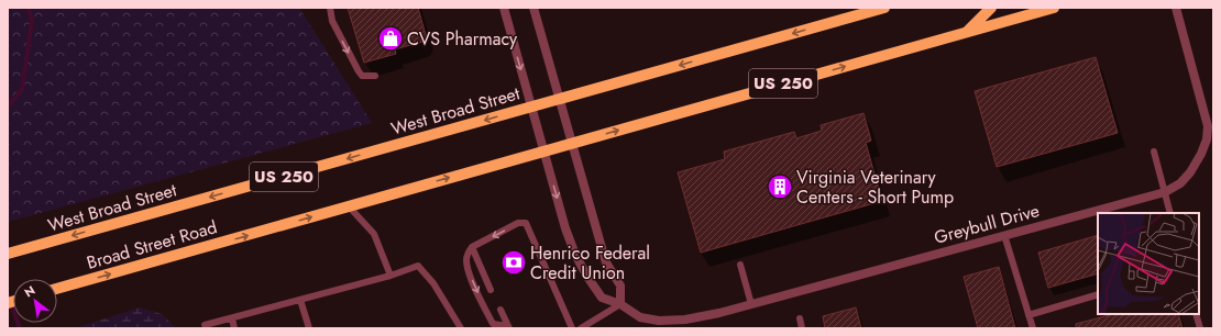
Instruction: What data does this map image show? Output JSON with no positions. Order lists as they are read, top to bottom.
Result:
{
  "streets": {
    "main road": ["US 250", "West Broad Street", "Broad Street Road"],
    "street": ["Greybull Drive"]
  },
  "crossings": [
    ["US 250", "Greybull Drive"],
    ["US 250", "Broad Street Road"],
    ["West Broad Street", "Greybull Drive"]
  ],
  "one_way": ["Broad Street Road"],
  "places": {
    "shop": ["CVS Pharmacy"],
    "building": ["Virginia Veterinary Centers - Short Pump"],
    "bank": ["Henrico Federal Credit Union"]
  },
  "north": "top left"
}
